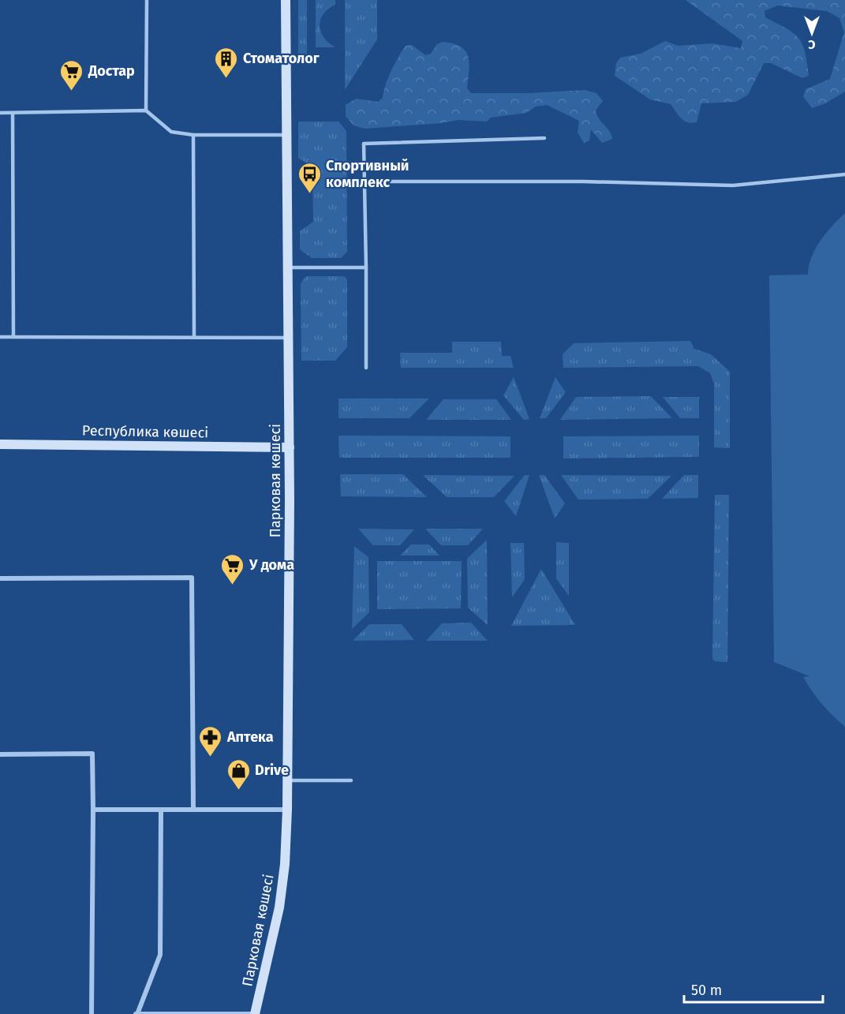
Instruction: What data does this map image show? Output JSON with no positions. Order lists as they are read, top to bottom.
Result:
{
  "streets": {
    "street": ["Республика көшесі", "Парковая көшесі"]
  },
  "crossings": [
    ["Республика көшесі", "Парковая көшесі"]
  ],
  "places": {
    "building": ["Стоматолог"],
    "supermarket": ["Достар", "У дома"],
    "bus stop": ["Спортивный комплекс"],
    "pharmacy": ["Аптека"],
    "shop": ["Drive"]
  },
  "scale_bar": "50 m",
  "north": "bottom"
}
